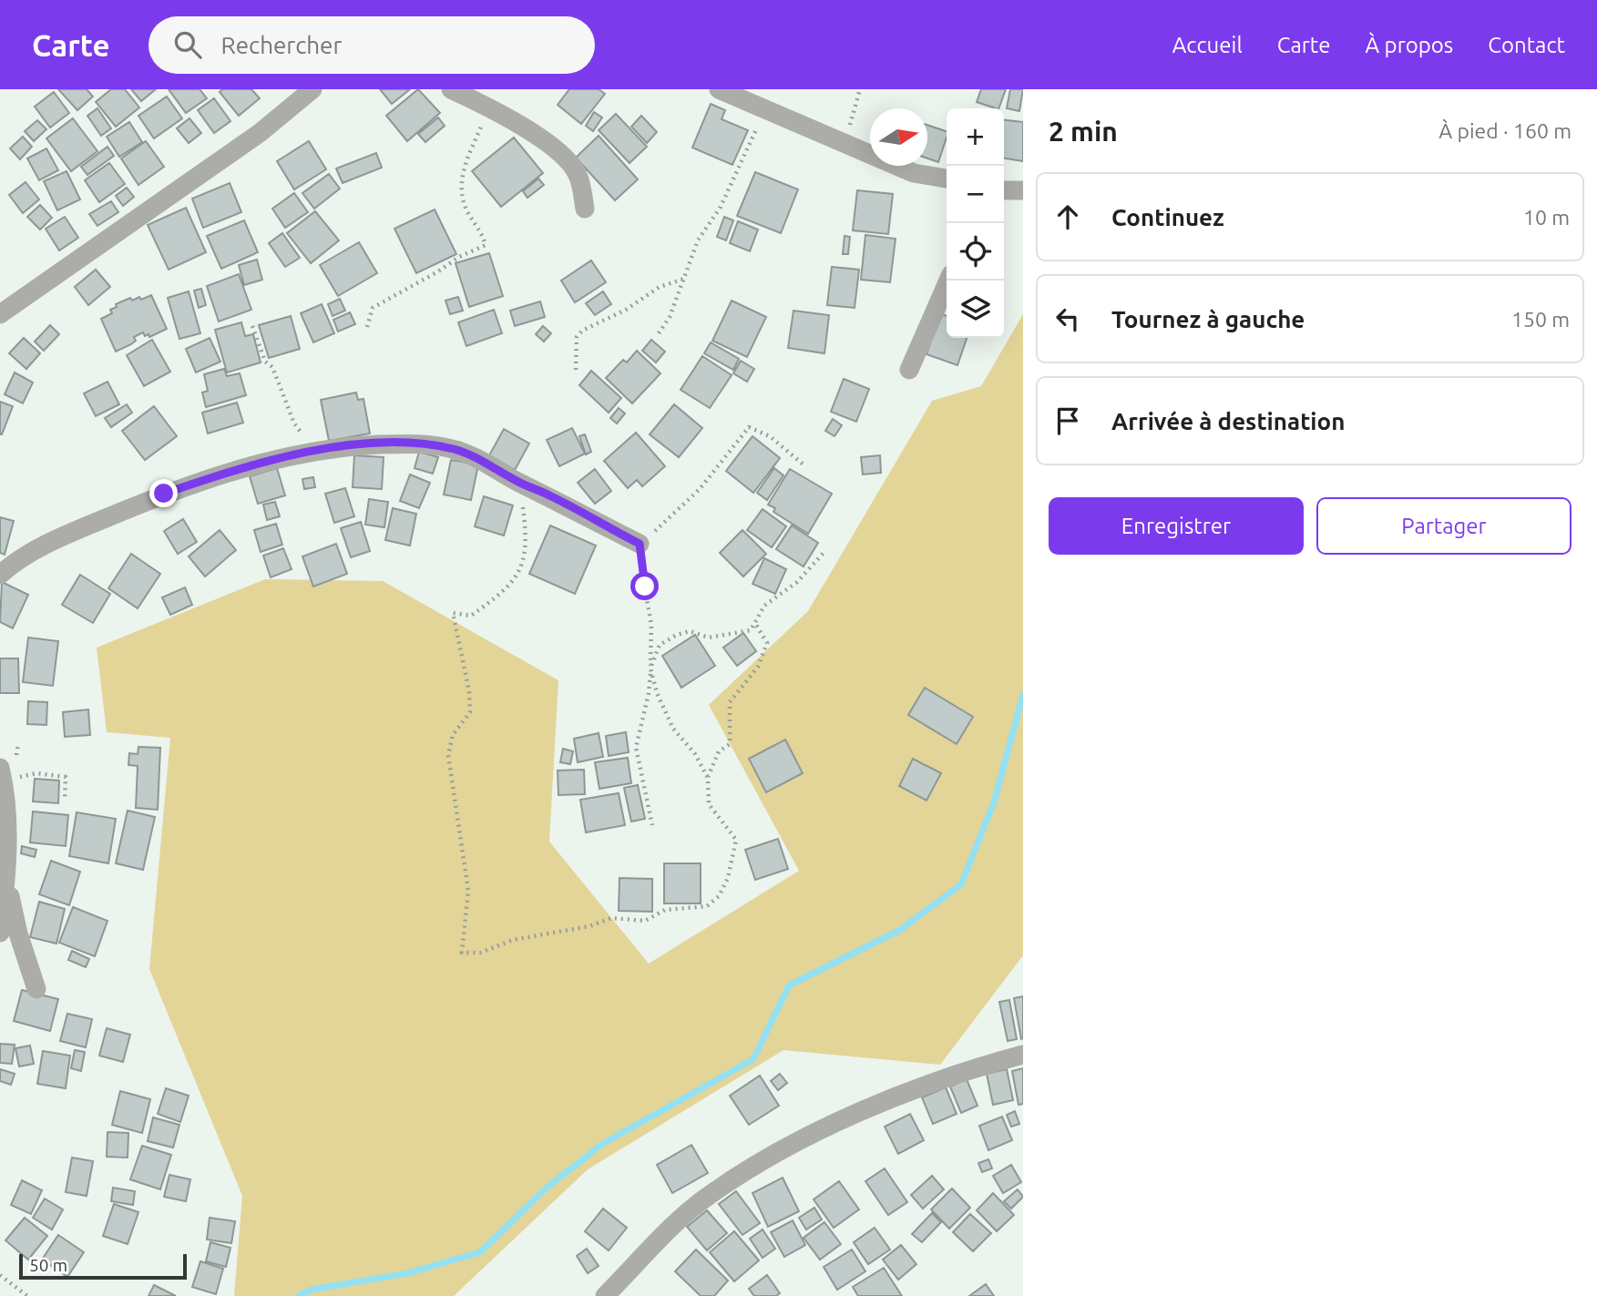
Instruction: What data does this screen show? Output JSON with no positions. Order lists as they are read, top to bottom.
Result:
{
  "scale_bar": "50 m",
  "north": "right",
  "page": {
    "header": "Carte",
    "search": "Rechercher",
    "nav": [
      "Accueil",
      "Carte",
      "À propos",
      "Contact"
    ],
    "heading": ["2 min", "À pied · 160 m"],
    "map_buttons": ["+", "−"],
    "list": [
      ["Continuez", "10 m"],
      ["Tournez à gauche", "150 m"],
      "Arrivée à destination"
    ],
    "buttons": ["Enregistrer", "Partager"],
    "scale": "50 m"
  }
}
